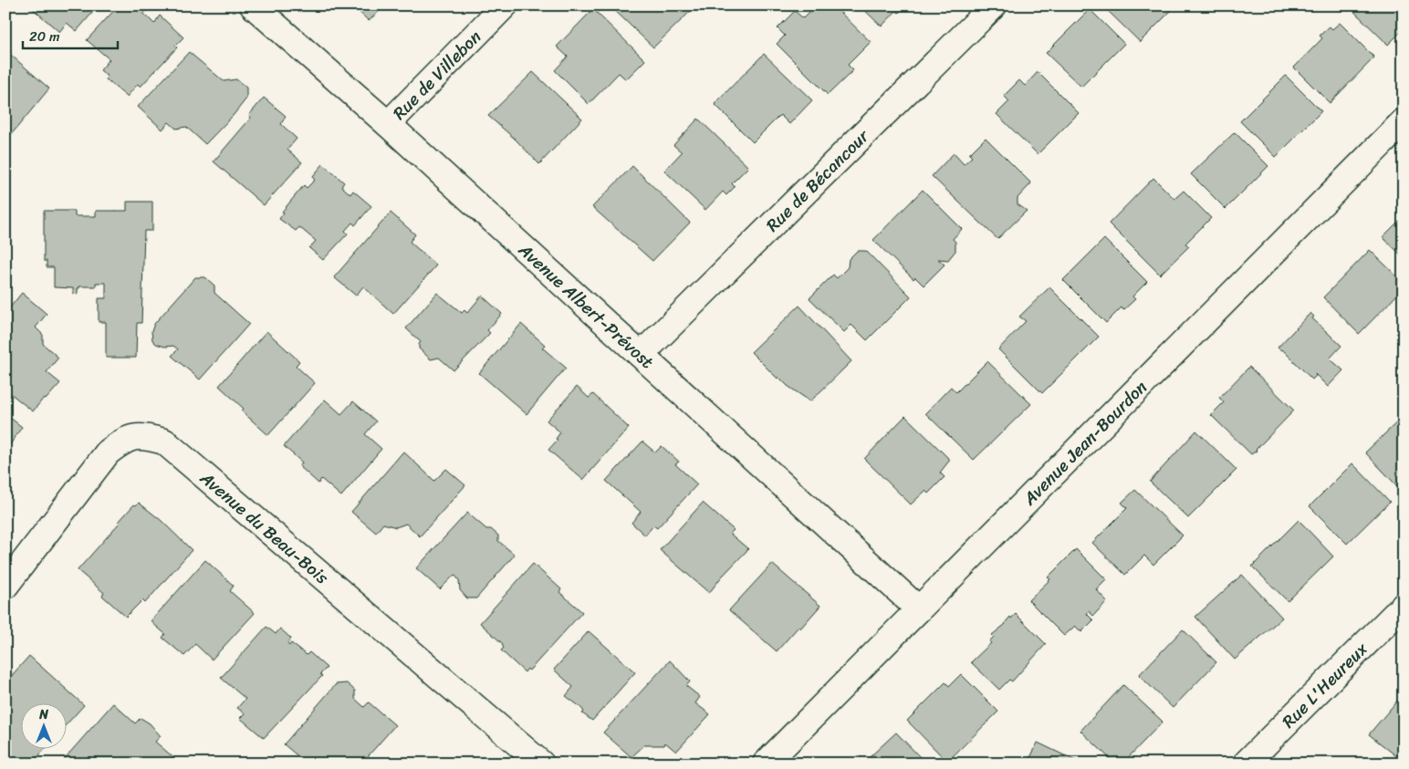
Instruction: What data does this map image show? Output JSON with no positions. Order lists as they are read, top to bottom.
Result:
{
  "streets": {
    "street": [
      "Rue de Villebon",
      "Rue de Bécancour",
      "Avenue Albert-Prévost",
      "Avenue Jean-Bourdon",
      "Avenue du Beau-Bois",
      "Rue L'Heureux"
    ]
  },
  "crossings": [
    ["Rue de Villebon", "Avenue Albert-Prévost"],
    ["Rue de Bécancour", "Avenue Albert-Prévost"],
    ["Avenue Albert-Prévost", "Avenue Jean-Bourdon"]
  ],
  "scale_bar": "20 m",
  "north": "top"
}
